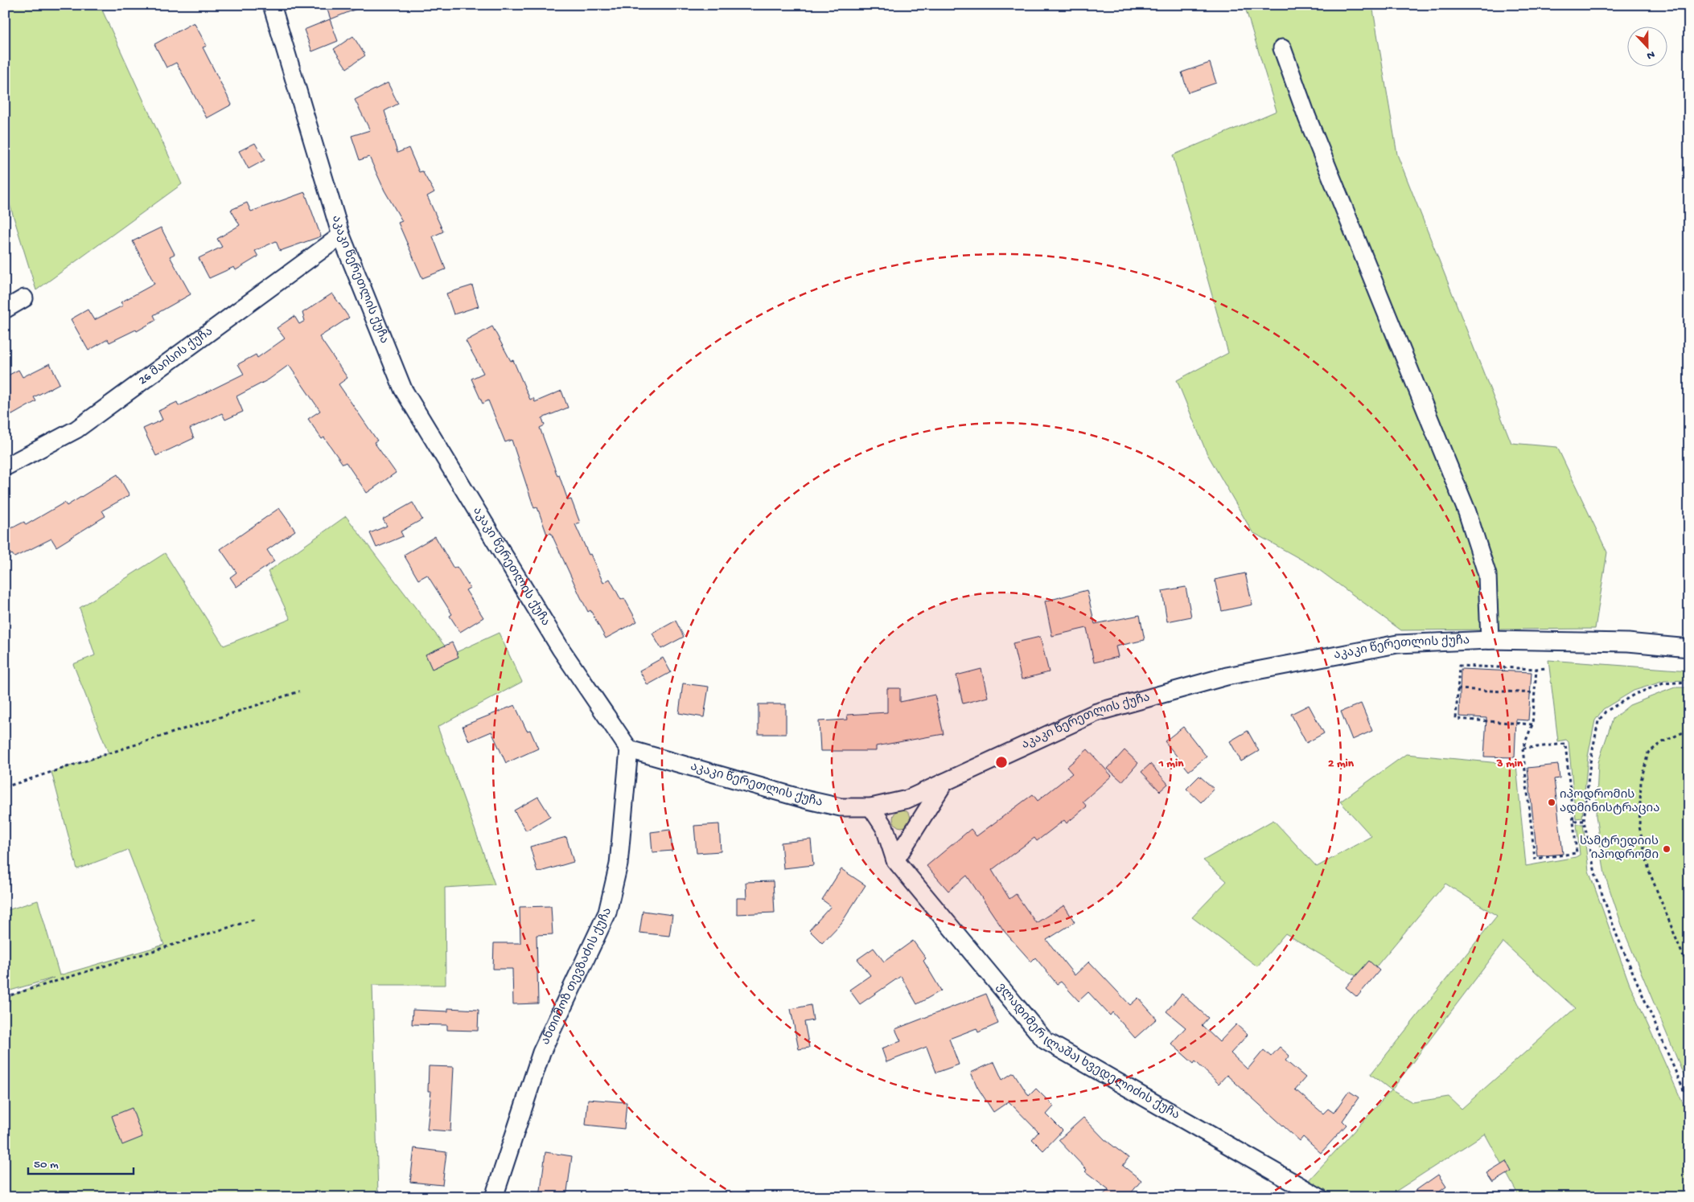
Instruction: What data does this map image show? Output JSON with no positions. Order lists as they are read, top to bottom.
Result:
{
  "streets": {
    "street": [
      "აკაკი წერეთლის ქუჩა",
      "26 მაისის ქუჩა",
      "ანთიმოზ თევზაძის ქუჩა",
      "ვლადიმერ (ლაშა) ხვედელიძის ქუჩა"
    ]
  },
  "crossings": [
    ["აკაკი წერეთლის ქუჩა", "26 მაისის ქუჩა"],
    ["აკაკი წერეთლის ქუჩა", "ანთიმოზ თევზაძის ქუჩა"],
    ["აკაკი წერეთლის ქუჩა", "ვლადიმერ (ლაშა) ხვედელიძის ქუჩა"]
  ],
  "places": ["იპოდრომის ადმინისტრაცია", "სამტრედიის იპოდრომი"],
  "scale_bar": "50 m",
  "north": "bottom",
  "rings": ["1 min", "2 min", "3 min"]
}
